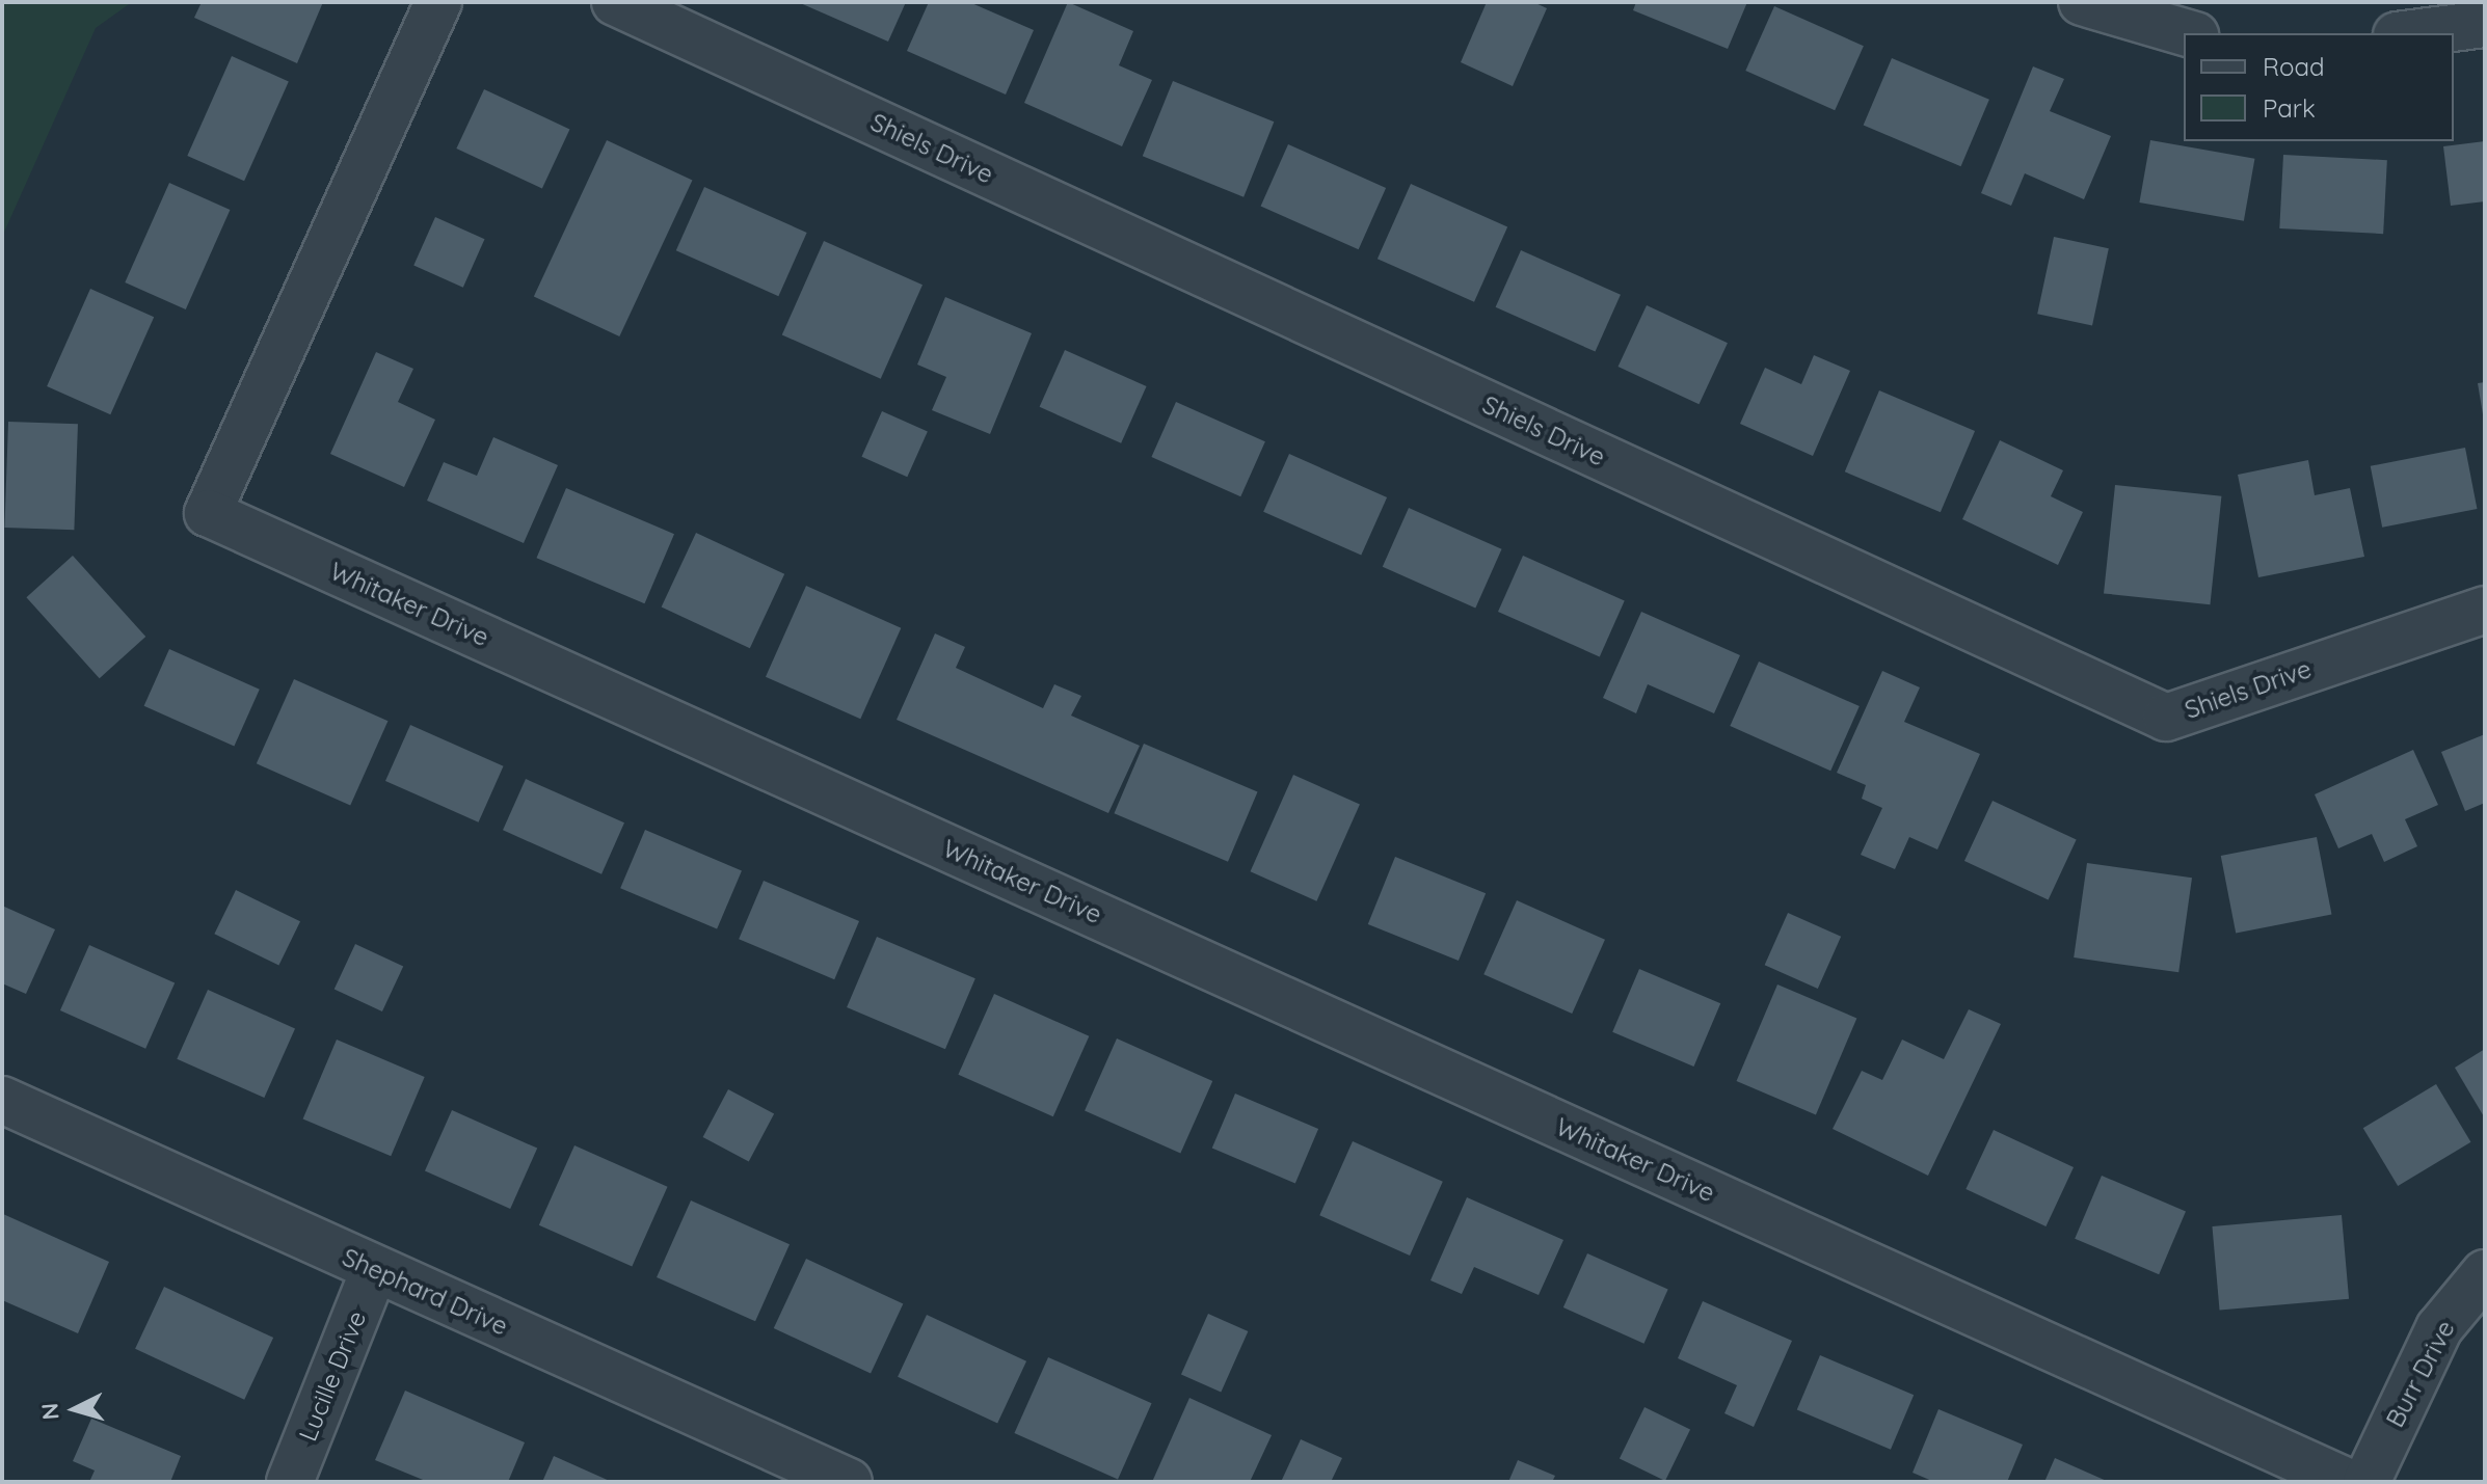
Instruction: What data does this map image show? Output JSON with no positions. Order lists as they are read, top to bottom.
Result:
{
  "streets": {
    "street": [
      "Shiels Drive",
      "Whitaker Drive",
      "Shephard Drive",
      "Burr Drive",
      "Lucille Drive"
    ]
  },
  "crossings": [
    ["Shephard Drive", "Lucille Drive"]
  ],
  "legend": ["Road", "Park"],
  "north": "left"
}
